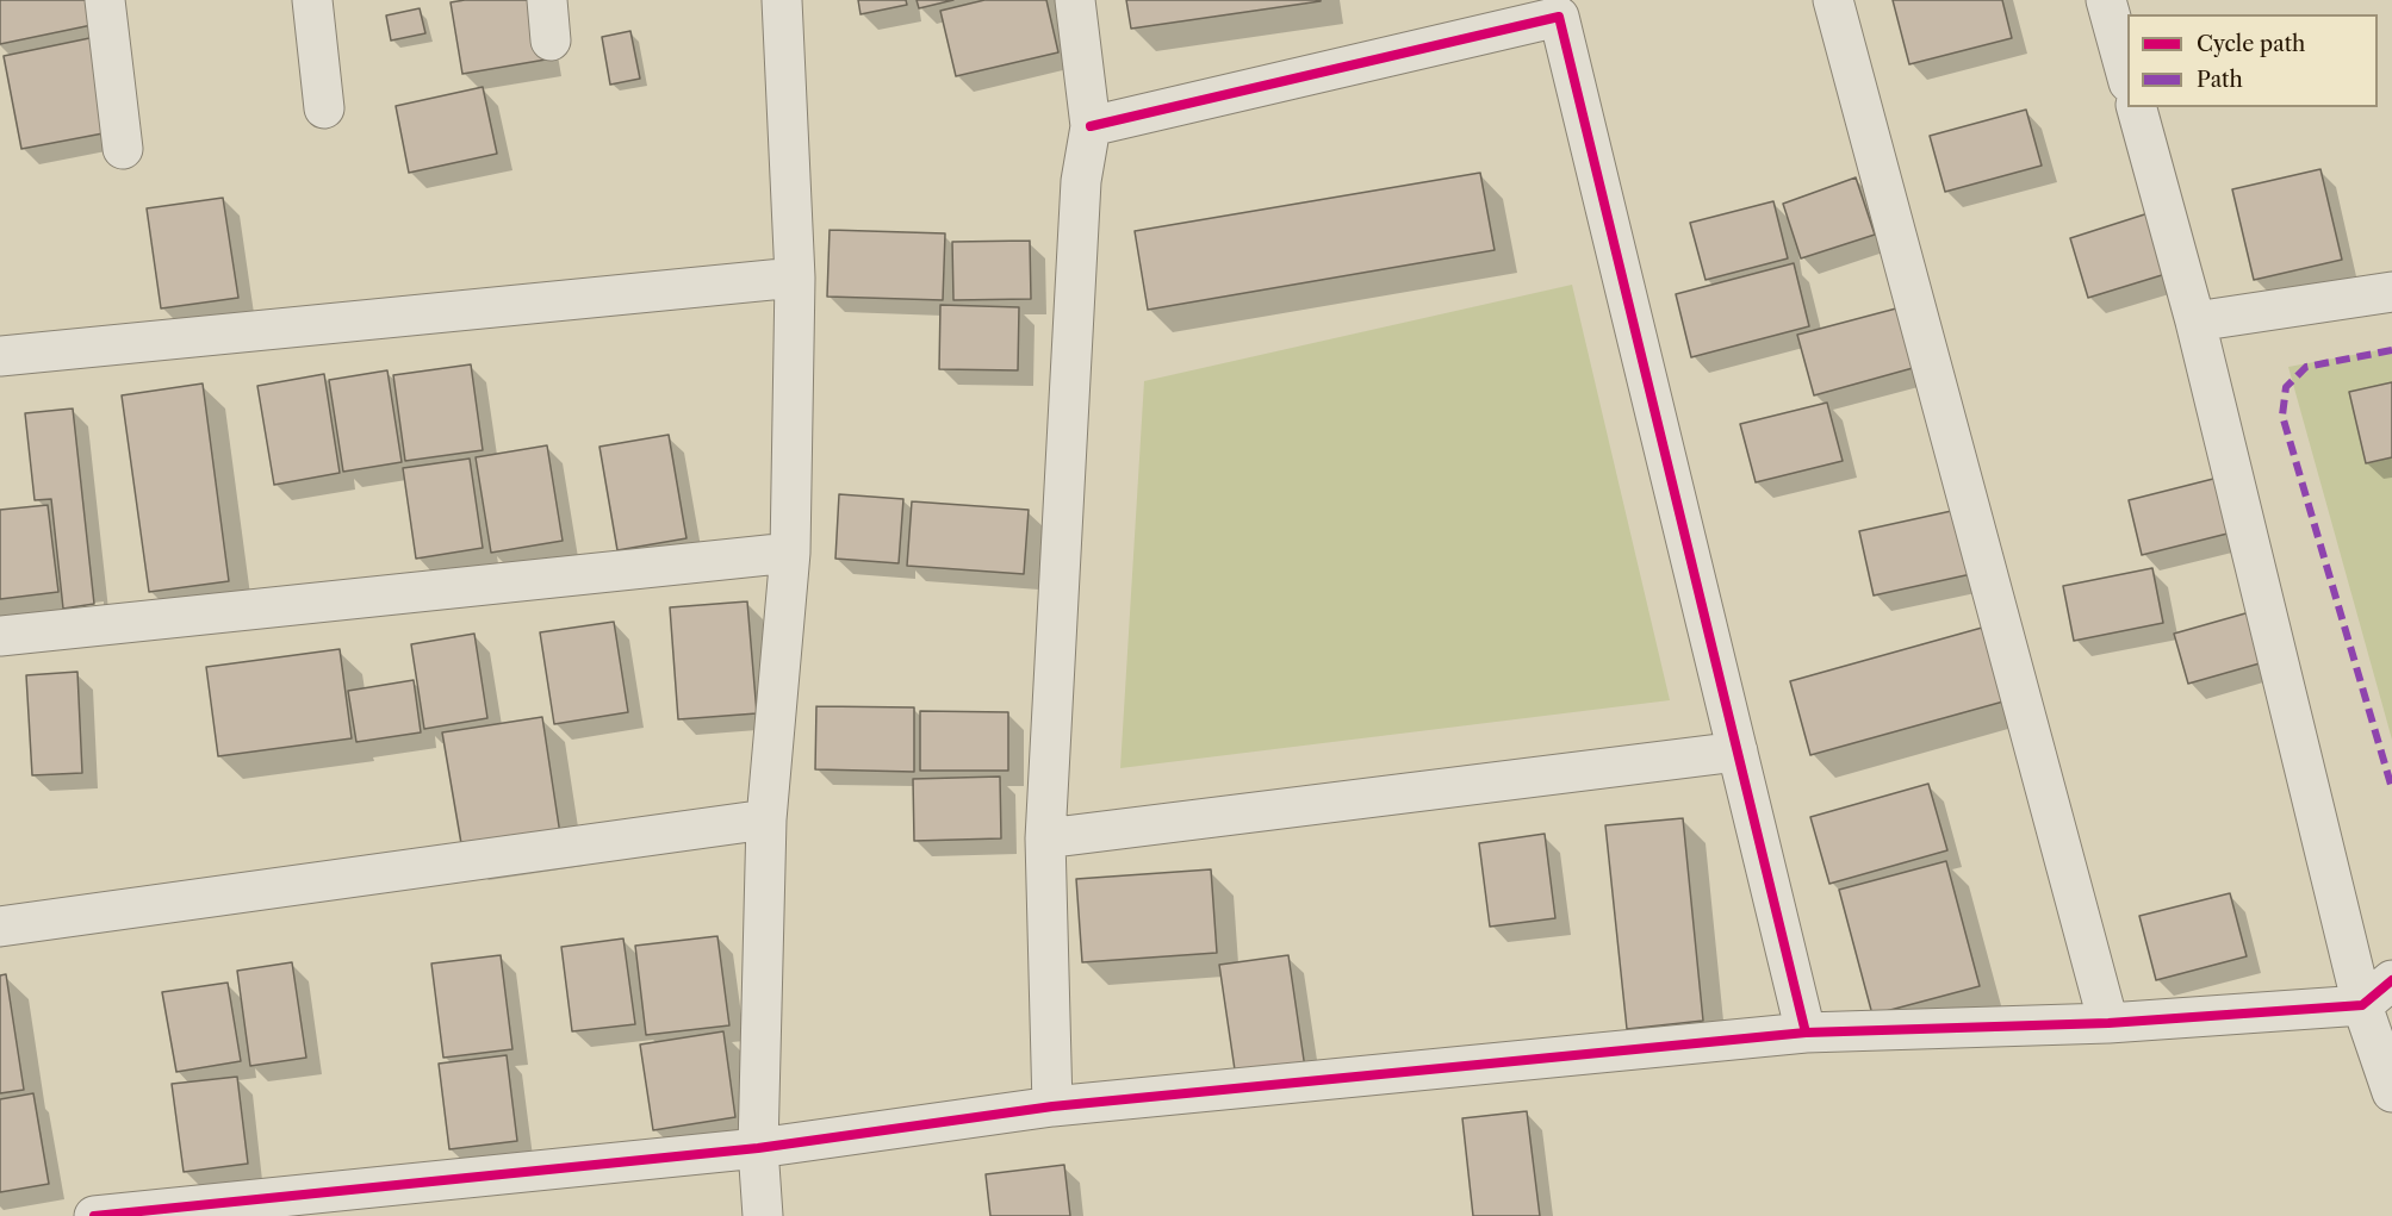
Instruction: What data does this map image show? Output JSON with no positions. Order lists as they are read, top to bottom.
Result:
{
  "legend": ["Cycle path", "Path"]
}
